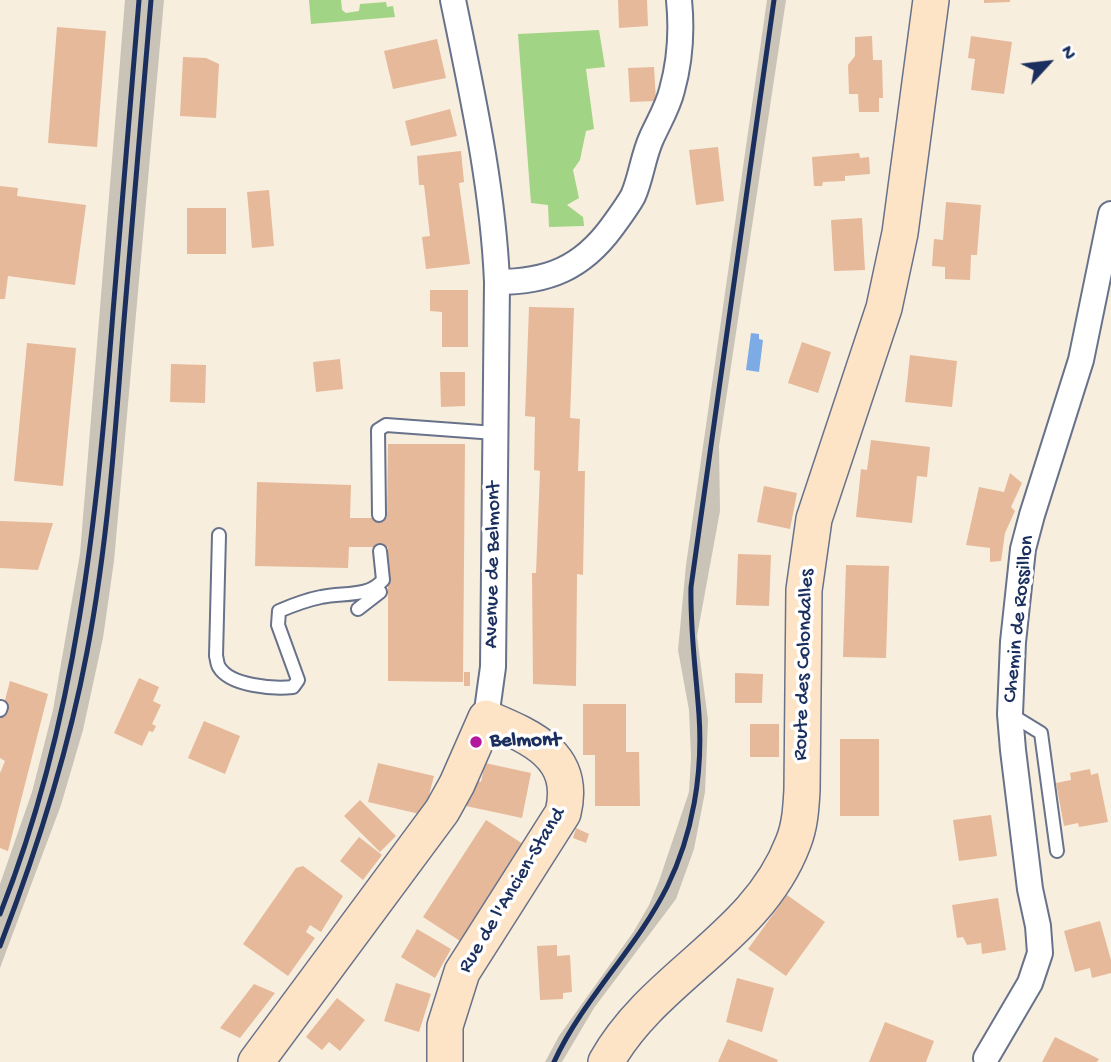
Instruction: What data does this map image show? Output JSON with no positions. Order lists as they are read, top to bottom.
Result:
{
  "streets": {
    "street": [
      "Avenue de Belmont",
      "Chemin de Rossillon",
      "Route des Colondalles",
      "Rue de l'Ancien-Stand"
    ]
  },
  "crossings": [
    ["Avenue de Belmont", "Rue de l'Ancien-Stand"]
  ],
  "places": ["Belmont"],
  "north": "top right"
}
